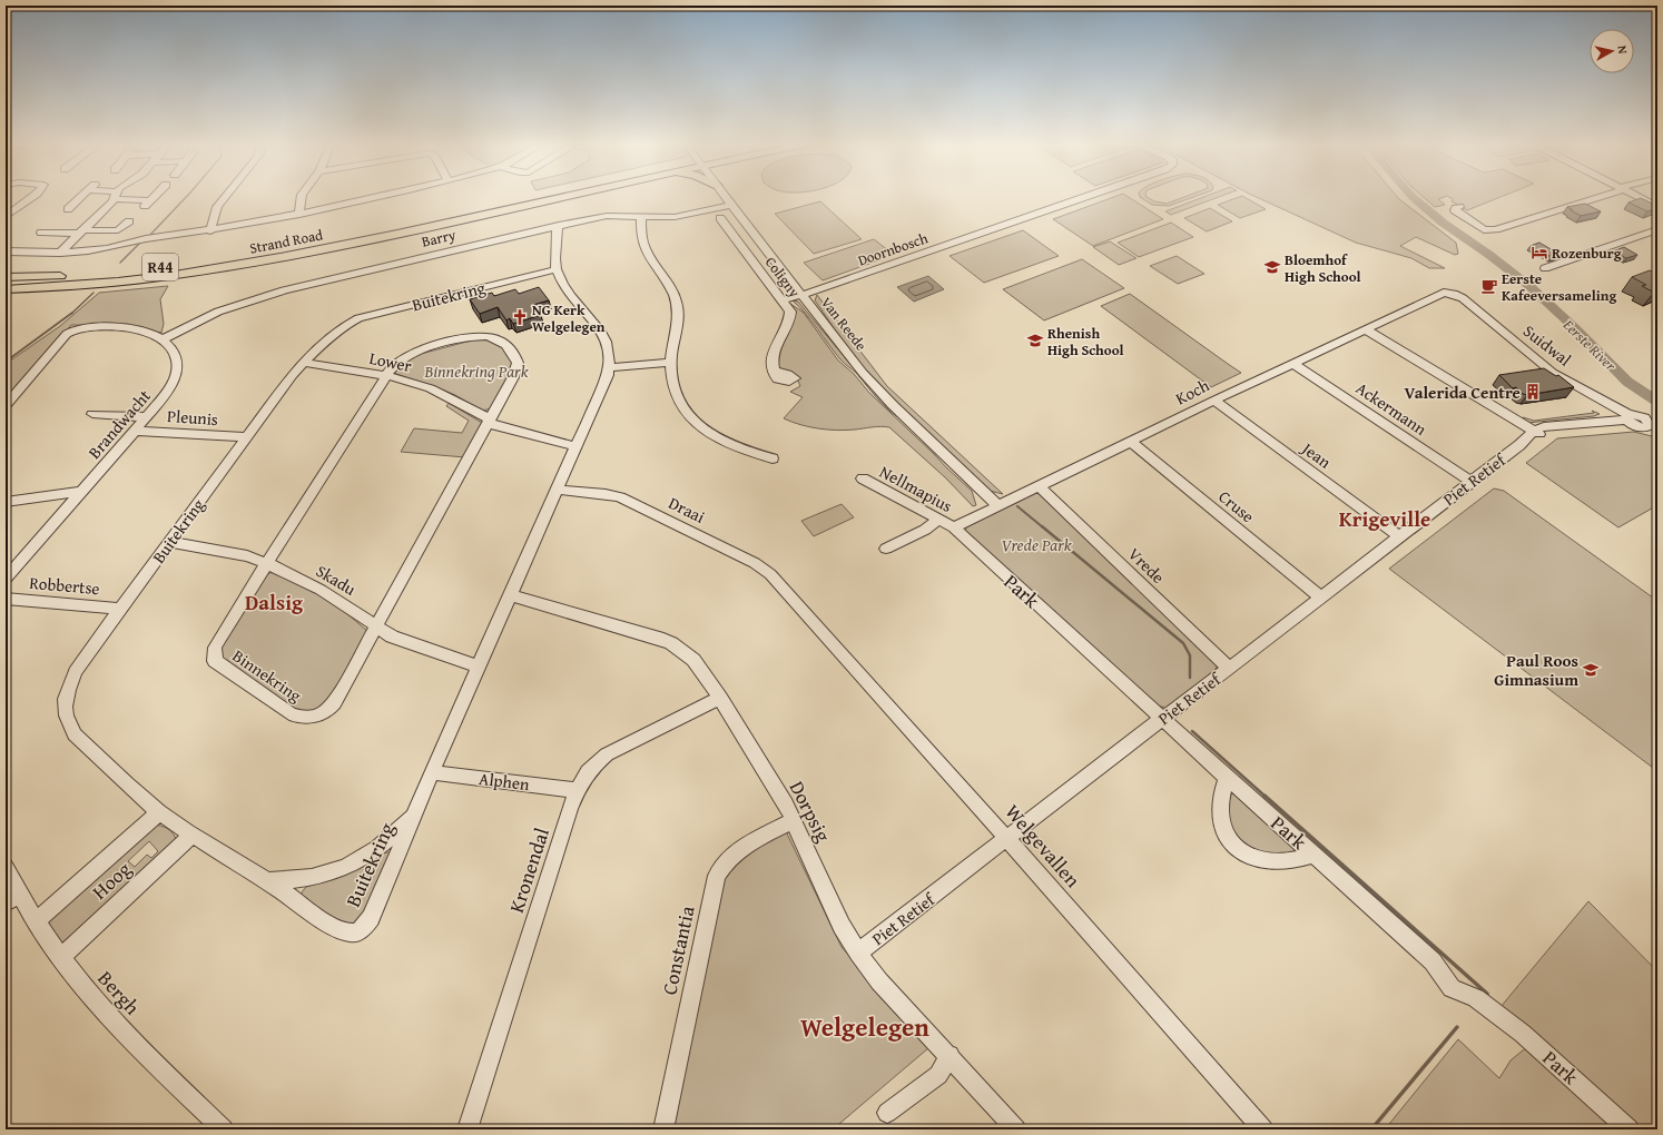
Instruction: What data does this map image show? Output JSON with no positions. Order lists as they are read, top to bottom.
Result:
{
  "streets": {
    "main road": ["Strand Road", "R44"],
    "street": [
      "Barry",
      "Doornbosch",
      "Coligny",
      "Buitekring",
      "Van Reede",
      "Suidwal",
      "Lower",
      "Koch",
      "Ackermann",
      "Pleunis",
      "Brandwacht",
      "Jean",
      "Piet Retief",
      "Nellmapius",
      "Cruse",
      "Draai",
      "Vrede",
      "Skadu",
      "Robbertse",
      "Park",
      "Binnekring",
      "Alphen",
      "Dorpsig",
      "Welgevallen",
      "Kronendal",
      "Hoog",
      "Constantia",
      "Bergh"
    ]
  },
  "crossings": [
    ["Barry", "Van Reede"],
    ["Barry", "Brandwacht"],
    ["Doornbosch", "Coligny"],
    ["Doornbosch", "Van Reede"],
    ["Buitekring", "Lower"],
    ["Buitekring", "Pleunis"],
    ["Buitekring", "Draai"],
    ["Buitekring", "Skadu"],
    ["Buitekring", "Robbertse"],
    ["Buitekring", "Alphen"],
    ["Buitekring", "Dorpsig"],
    ["Buitekring", "Hoog"],
    ["Van Reede", "Koch"],
    ["Suidwal", "Koch"],
    ["Suidwal", "Piet Retief"],
    ["Lower", "Binnekring"],
    ["Koch", "Ackermann"],
    ["Koch", "Jean"],
    ["Koch", "Nellmapius"],
    ["Koch", "Cruse"],
    ["Koch", "Vrede"],
    ["Koch", "Park"],
    ["Ackermann", "Piet Retief"],
    ["Pleunis", "Brandwacht"],
    ["Jean", "Piet Retief"],
    ["Piet Retief", "Cruse"],
    ["Piet Retief", "Vrede"],
    ["Piet Retief", "Park"],
    ["Piet Retief", "Dorpsig"],
    ["Piet Retief", "Welgevallen"],
    ["Nellmapius", "Park"],
    ["Draai", "Welgevallen"],
    ["Skadu", "Binnekring"],
    ["Alphen", "Kronendal"],
    ["Dorpsig", "Kronendal"],
    ["Dorpsig", "Constantia"],
    ["Hoog", "Bergh"]
  ],
  "districts": ["Krigeville", "Dalsig", "Welgelegen"],
  "water": ["Eerste River"],
  "parks": ["Binnekring Park", "Vrede Park"],
  "places": {
    "hotel": ["Rozenburg"],
    "school or university": ["Bloemhof High School", "Rhenish High School", "Paul Roos Gimnasium"],
    "cafe": ["Eerste Kafeeversameling"],
    "church": ["NG Kerk Welgelegen"],
    "building": ["Valerida Centre"]
  },
  "north": "right"
}
